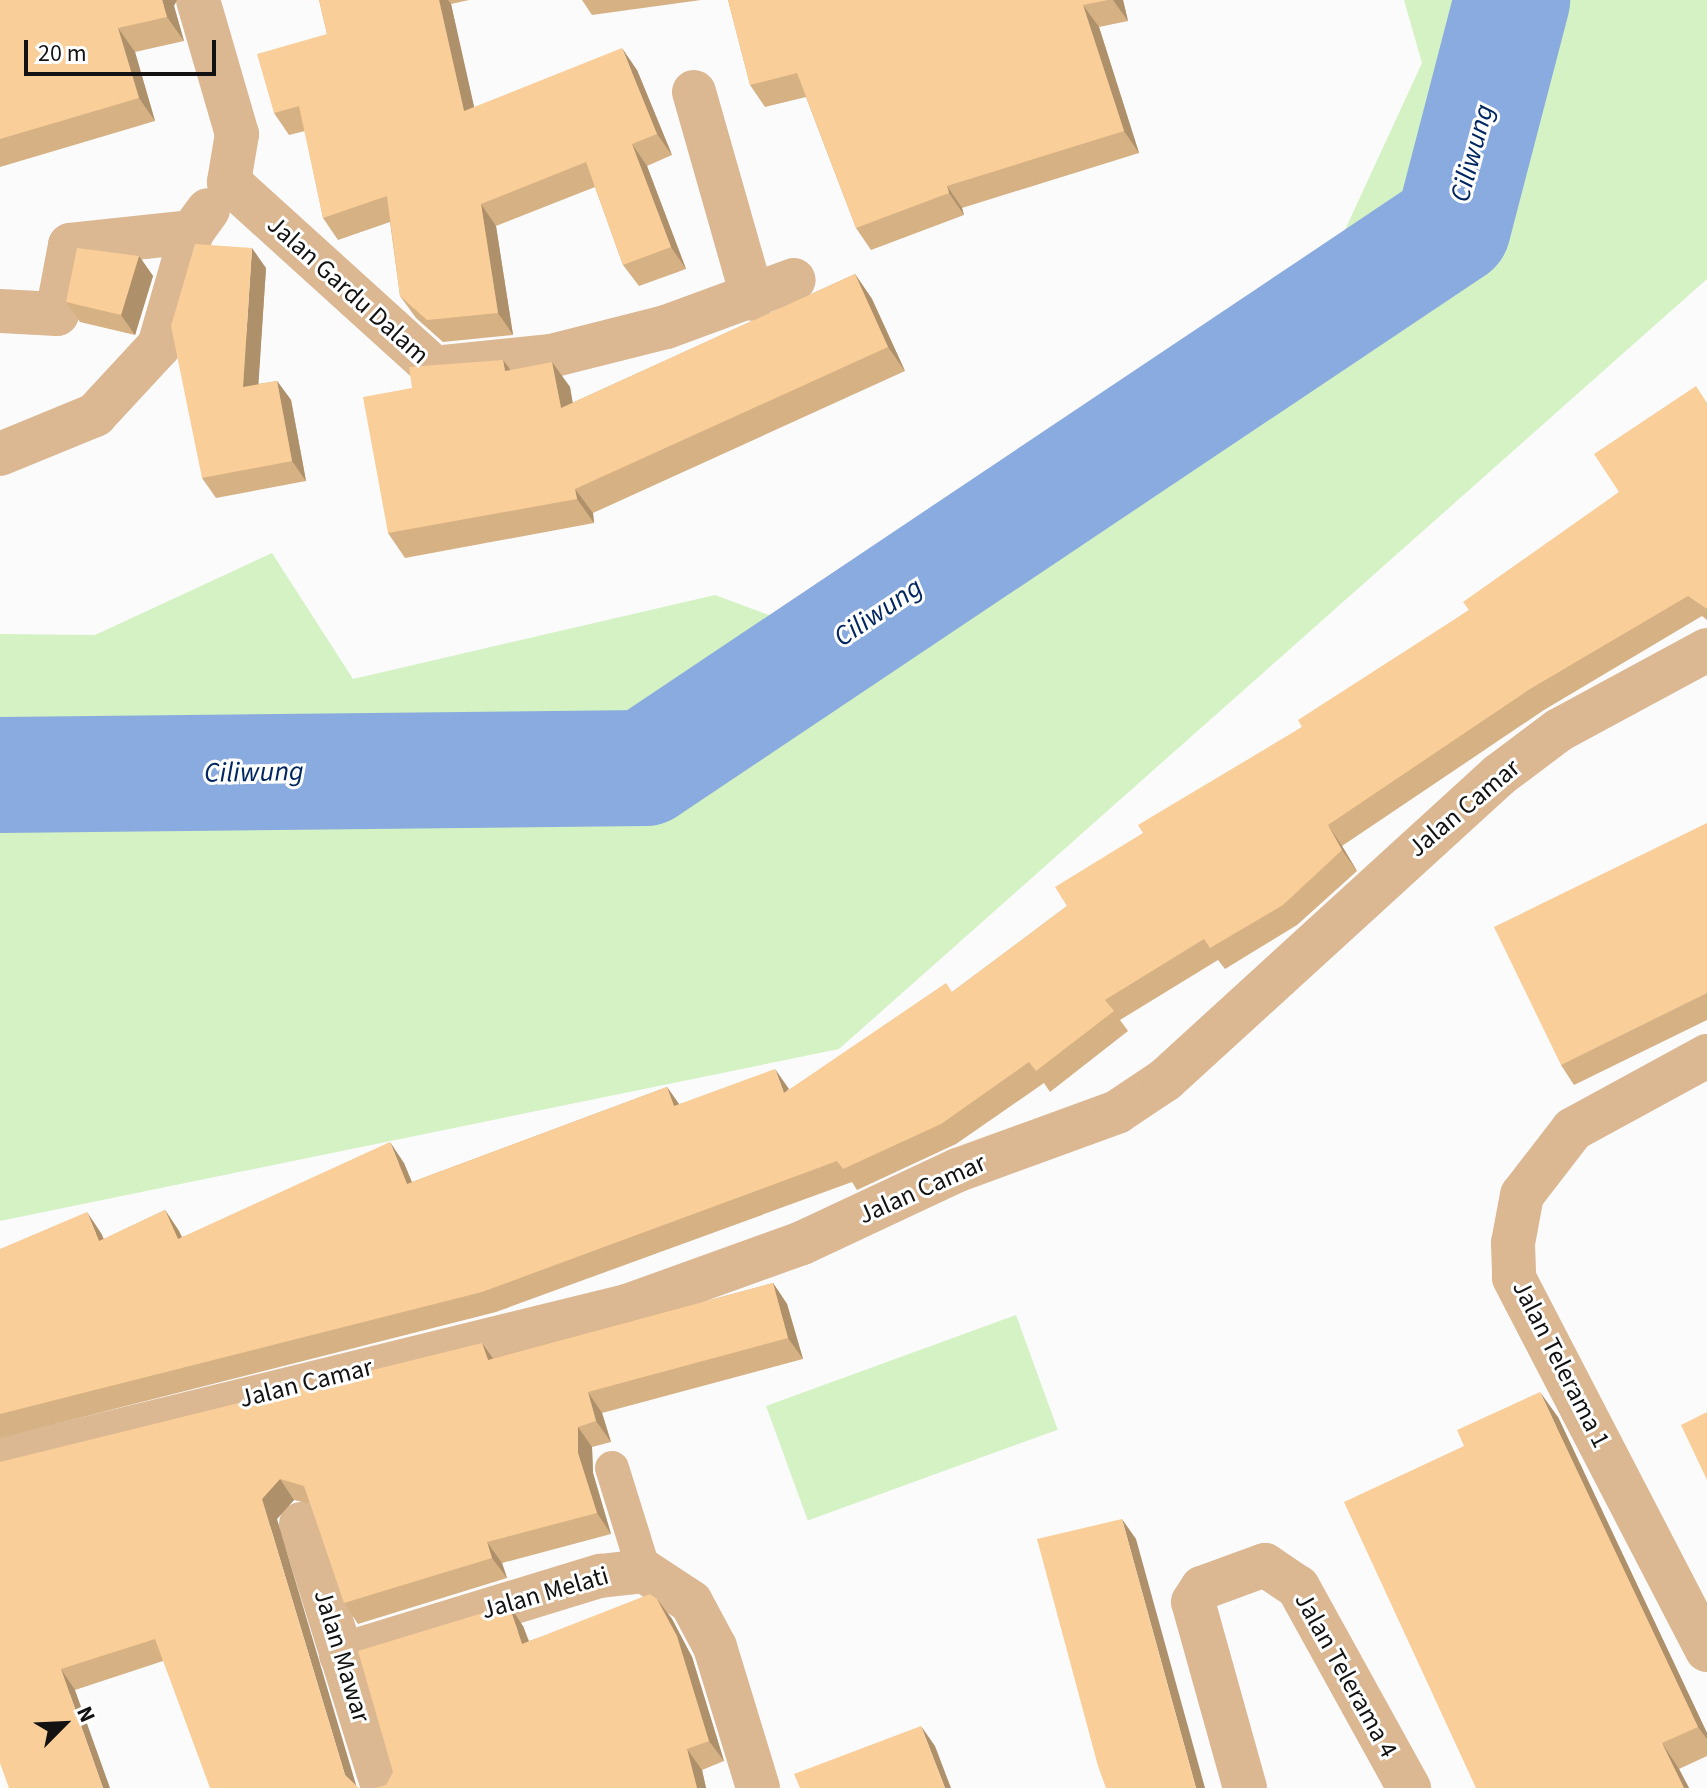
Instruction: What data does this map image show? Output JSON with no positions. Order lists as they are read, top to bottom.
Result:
{
  "streets": {
    "street": [
      "Jalan Gardu Dalam",
      "Jalan Camar",
      "Jalan Telerama 1",
      "Jalan Melati",
      "Jalan Mawar",
      "Jalan Telerama 4"
    ]
  },
  "crossings": [
    ["Jalan Melati", "Jalan Mawar"]
  ],
  "water": ["Ciliwung"],
  "scale_bar": "20 m",
  "north": "top right"
}
